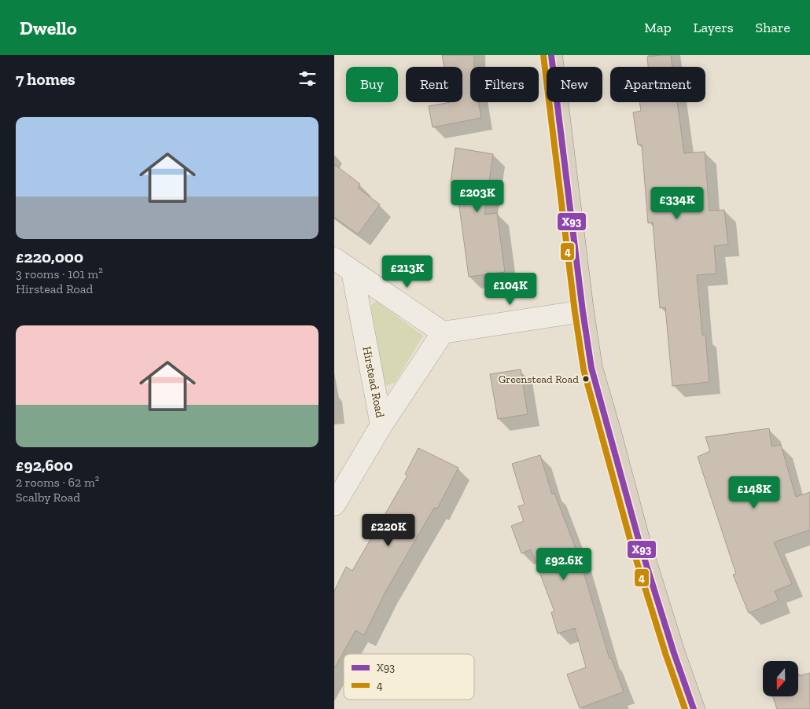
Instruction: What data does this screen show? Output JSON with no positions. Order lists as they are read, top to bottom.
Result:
{
  "streets": {
    "street": ["Hirstead Road"]
  },
  "places": ["Greenstead Road"],
  "lines": ["transit line X93", "transit line 4"],
  "legend": ["X93", "4"],
  "north": "bottom",
  "page": {
    "header": "Dwello",
    "nav": ["Map", "Layers", "Share"],
    "heading": "7 homes",
    "chip": [
      "Buy",
      "Rent",
      "Filters",
      "New",
      "Apartment"
    ],
    "list": [
      {
        "name": "£220,000",
        "note": "3 rooms · 101 m² · Hirstead Road"
      },
      {
        "name": "£92,600",
        "note": "2 rooms · 62 m² · Scalby Road"
      }
    ],
    "price": [
      "£203K",
      "£334K",
      "£213K",
      "£104K",
      "£148K",
      "£220K",
      "£92.6K"
    ]
  }
}
